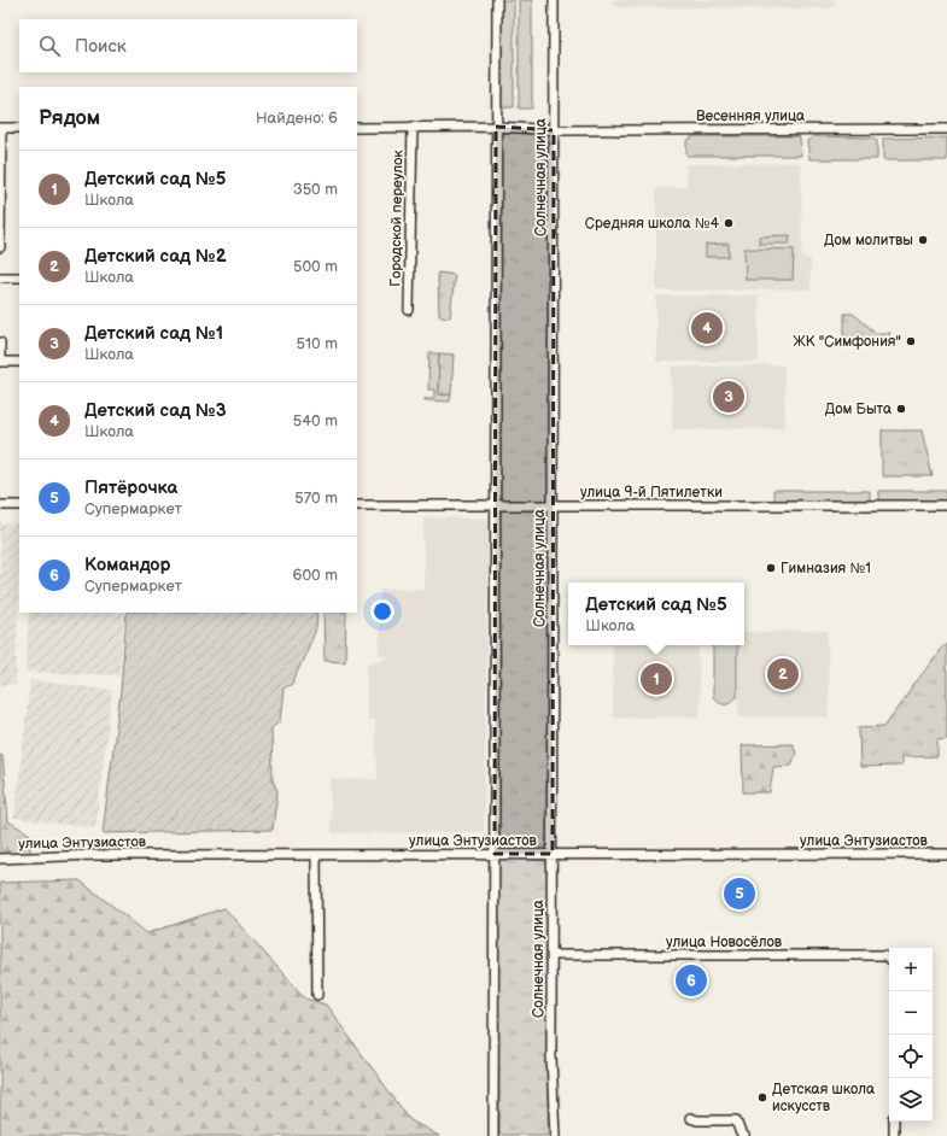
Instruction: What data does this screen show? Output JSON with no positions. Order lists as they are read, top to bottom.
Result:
{
  "streets": {
    "street": [
      "Весенняя улица",
      "Солнечная улица",
      "Городской переулок",
      "улица 9-й Пятилетки",
      "улица Энтузиастов",
      "улица Новосёлов"
    ]
  },
  "crossings": [
    ["Весенняя улица", "Солнечная улица"],
    ["Весенняя улица", "Городской переулок"],
    ["Солнечная улица", "улица 9-й Пятилетки"],
    ["Солнечная улица", "улица Энтузиастов"],
    ["Солнечная улица", "улица Новосёлов"]
  ],
  "places": [
    "Средняя школа №4",
    "Дом молитвы",
    "ЖК \"Симфония\"",
    "Дом Быта",
    "Гимназия №1",
    "Детская школа искусств"
  ],
  "page": {
    "search": "Поиск",
    "heading": ["Рядом", "Найдено: 6"],
    "list": [
      {
        "mark": "1",
        "name": "Детский сад №5",
        "note": "Школа",
        "value": "350 m"
      },
      {
        "mark": "2",
        "name": "Детский сад №2",
        "note": "Школа",
        "value": "500 m"
      },
      {
        "mark": "3",
        "name": "Детский сад №1",
        "note": "Школа",
        "value": "510 m"
      },
      {
        "mark": "4",
        "name": "Детский сад №3",
        "note": "Школа",
        "value": "540 m"
      },
      {
        "mark": "5",
        "name": "Пятёрочка",
        "note": "Супермаркет",
        "value": "570 m"
      },
      {
        "mark": "6",
        "name": "Командор",
        "note": "Супермаркет",
        "value": "600 m"
      }
    ],
    "pins": [
      "4",
      "3",
      "2",
      "1",
      "5",
      "6"
    ],
    "popup": ["Детский сад №5", "Школа"],
    "map_buttons": ["+", "−"]
  }
}
